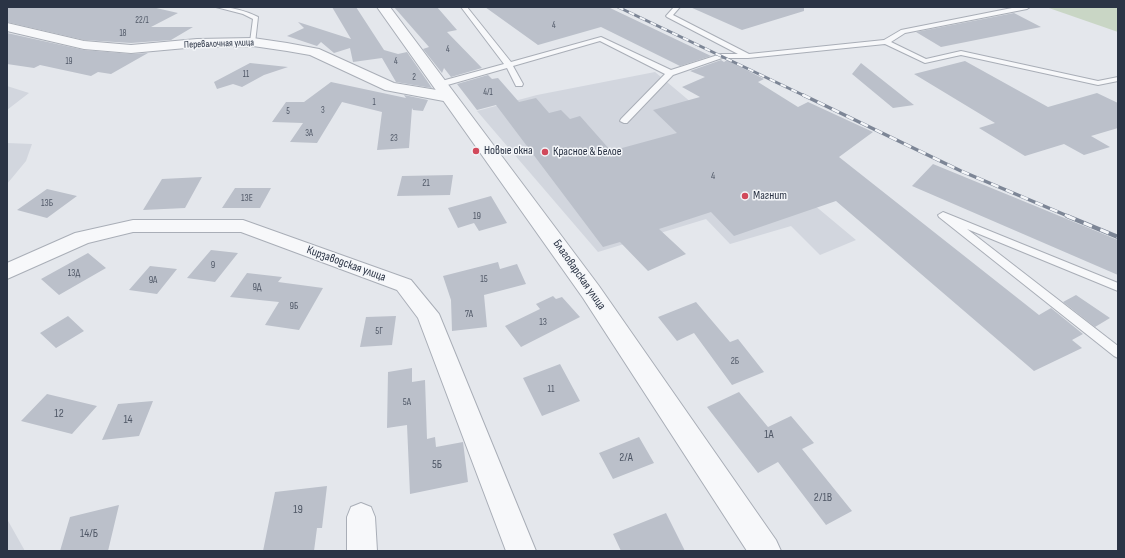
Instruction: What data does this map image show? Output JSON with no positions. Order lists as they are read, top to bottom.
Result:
{
  "streets": {
    "street": ["Перевалочная улица", "Кирзаводская улица", "Благоварская улица"]
  },
  "crossings": [
    ["Перевалочная улица", "Благоварская улица"]
  ],
  "places": ["Новые окна", "Красное & Белое", "Магнит"],
  "house_numbers": [
    "22/1",
    "4",
    "18",
    "4",
    "19",
    "4",
    "11",
    "2",
    "4/1",
    "1",
    "3",
    "5",
    "3А",
    "23",
    "4",
    "21",
    "13Е",
    "13Б",
    "19",
    "9",
    "13Д",
    "15",
    "9А",
    "9Д",
    "9Б",
    "7А",
    "13",
    "5Г",
    "2Б",
    "11",
    "5А",
    "12",
    "14",
    "1А",
    "2/А",
    "5Б",
    "2/1В",
    "19",
    "14/Б"
  ]
}
